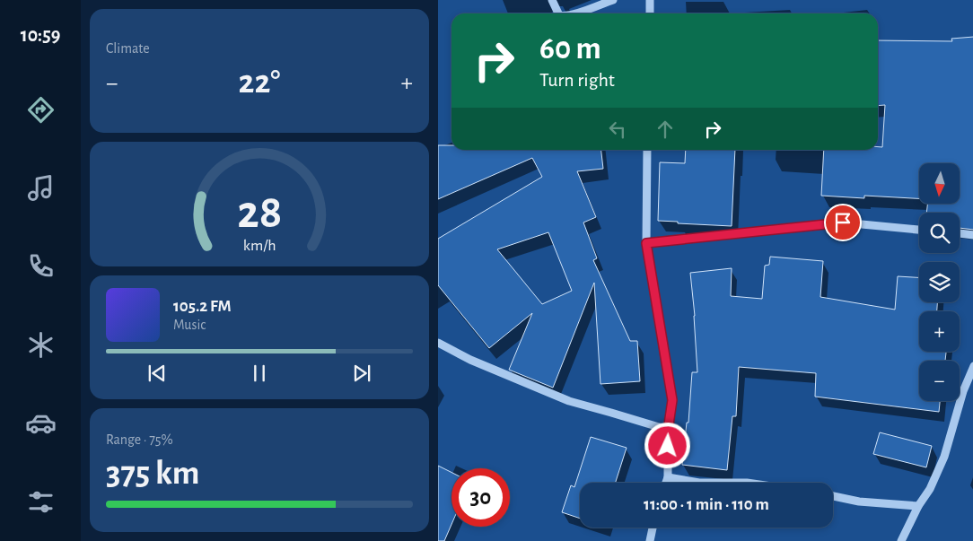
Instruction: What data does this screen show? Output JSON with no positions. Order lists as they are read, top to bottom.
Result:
{
  "north": "bottom",
  "page": {
    "tabs": "10:59",
    "tile": [
      "Climate",
      ["Range · 75%", "375 km"]
    ],
    "turn": ["60 m", "Turn right"],
    "heat": ["−", "22°", "+"],
    "map_buttons": ["+", "−"],
    "song": ["105.2 FM", "Music"],
    "limit": "30",
    "trip": "11:00 · 1 min · 110 m",
    "gauge": ["28", "km/h"]
  }
}
